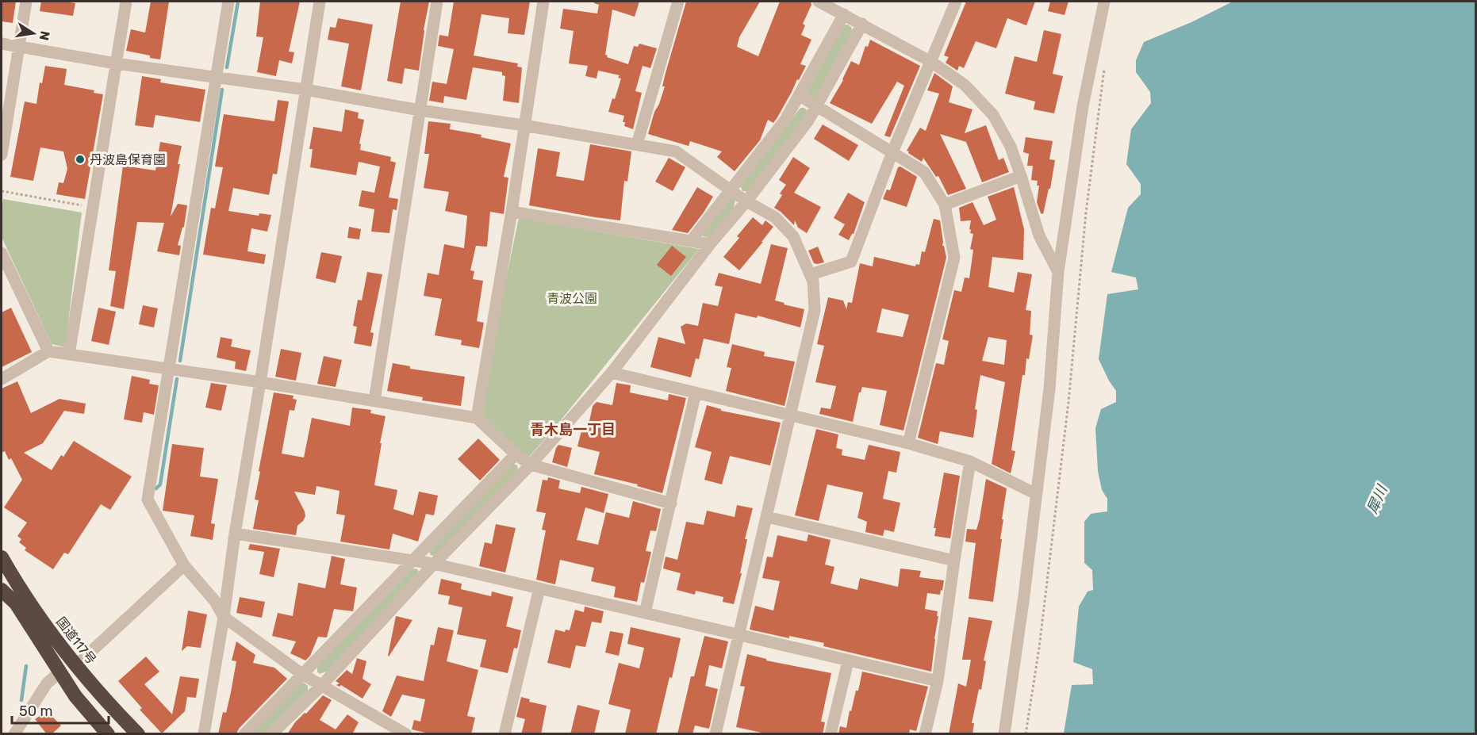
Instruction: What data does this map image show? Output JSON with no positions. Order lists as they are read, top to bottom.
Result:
{
  "streets": {
    "highway": ["国道117号"]
  },
  "districts": ["青木島一丁目"],
  "water": ["犀川"],
  "parks": ["青波公園"],
  "places": ["丹波島保育園"],
  "scale_bar": "50 m",
  "north": "right"
}
